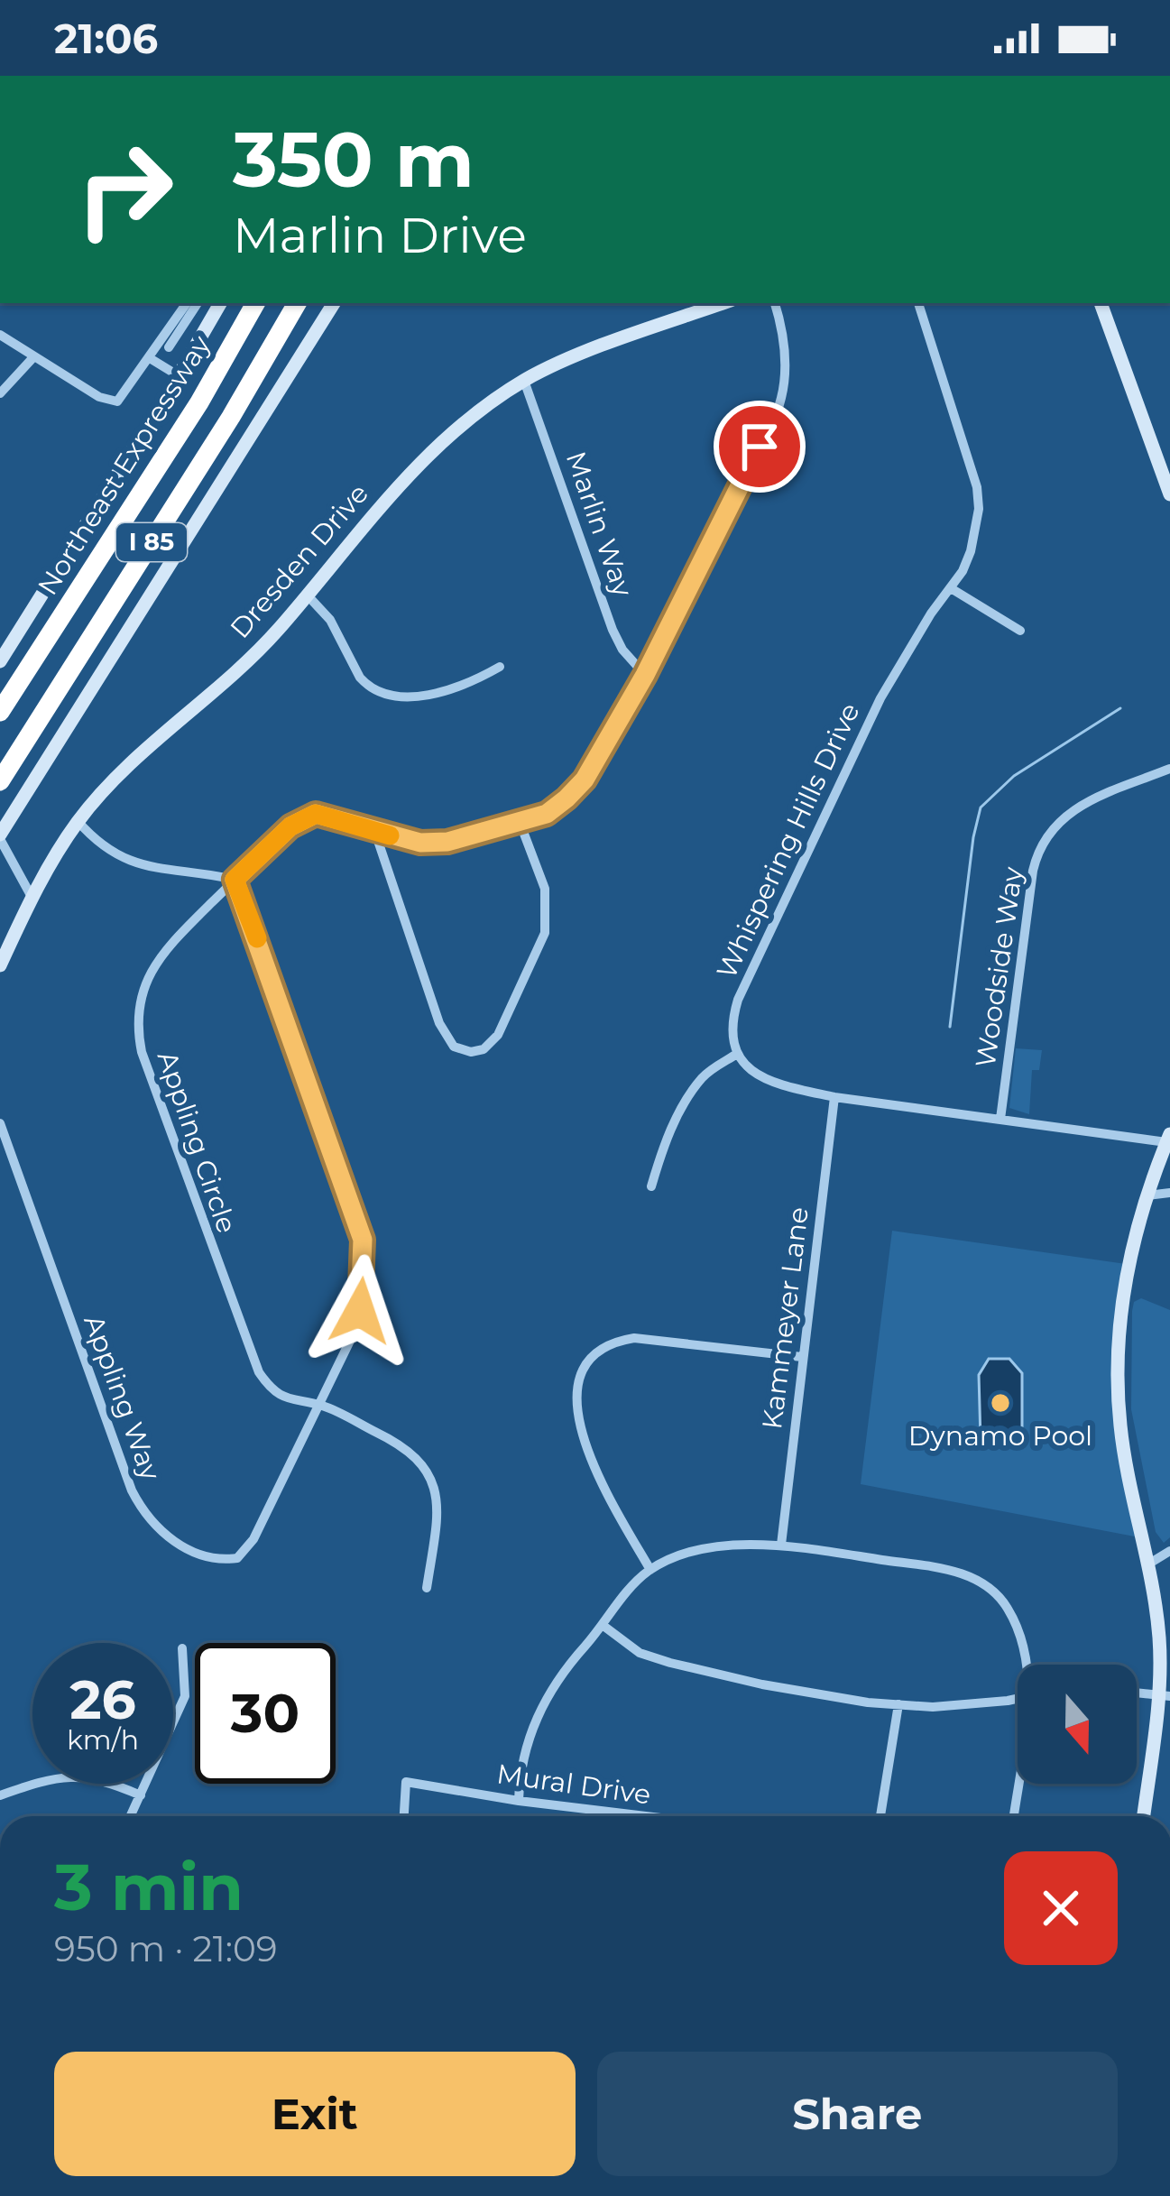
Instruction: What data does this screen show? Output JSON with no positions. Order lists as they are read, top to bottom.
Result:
{
  "streets": {
    "highway": ["Northeast Expressway", "I 85"],
    "street": [
      "Marlin Way",
      "Dresden Drive",
      "Whispering Hills Drive",
      "Woodside Way",
      "Appling Circle",
      "Kammeyer Lane",
      "Appling Way",
      "Mural Drive"
    ]
  },
  "crossings": [
    ["Marlin Way", "Dresden Drive"],
    ["Appling Circle", "Appling Way"]
  ],
  "places": ["Dynamo Pool"],
  "north": "bottom",
  "page": {
    "status": "21:06",
    "turn": ["350 m", "Marlin Drive"],
    "speed": "26 km/h",
    "limit": "30",
    "heading": ["3 min", "950 m · 21:09"],
    "buttons": ["Exit", "Share"]
  }
}
